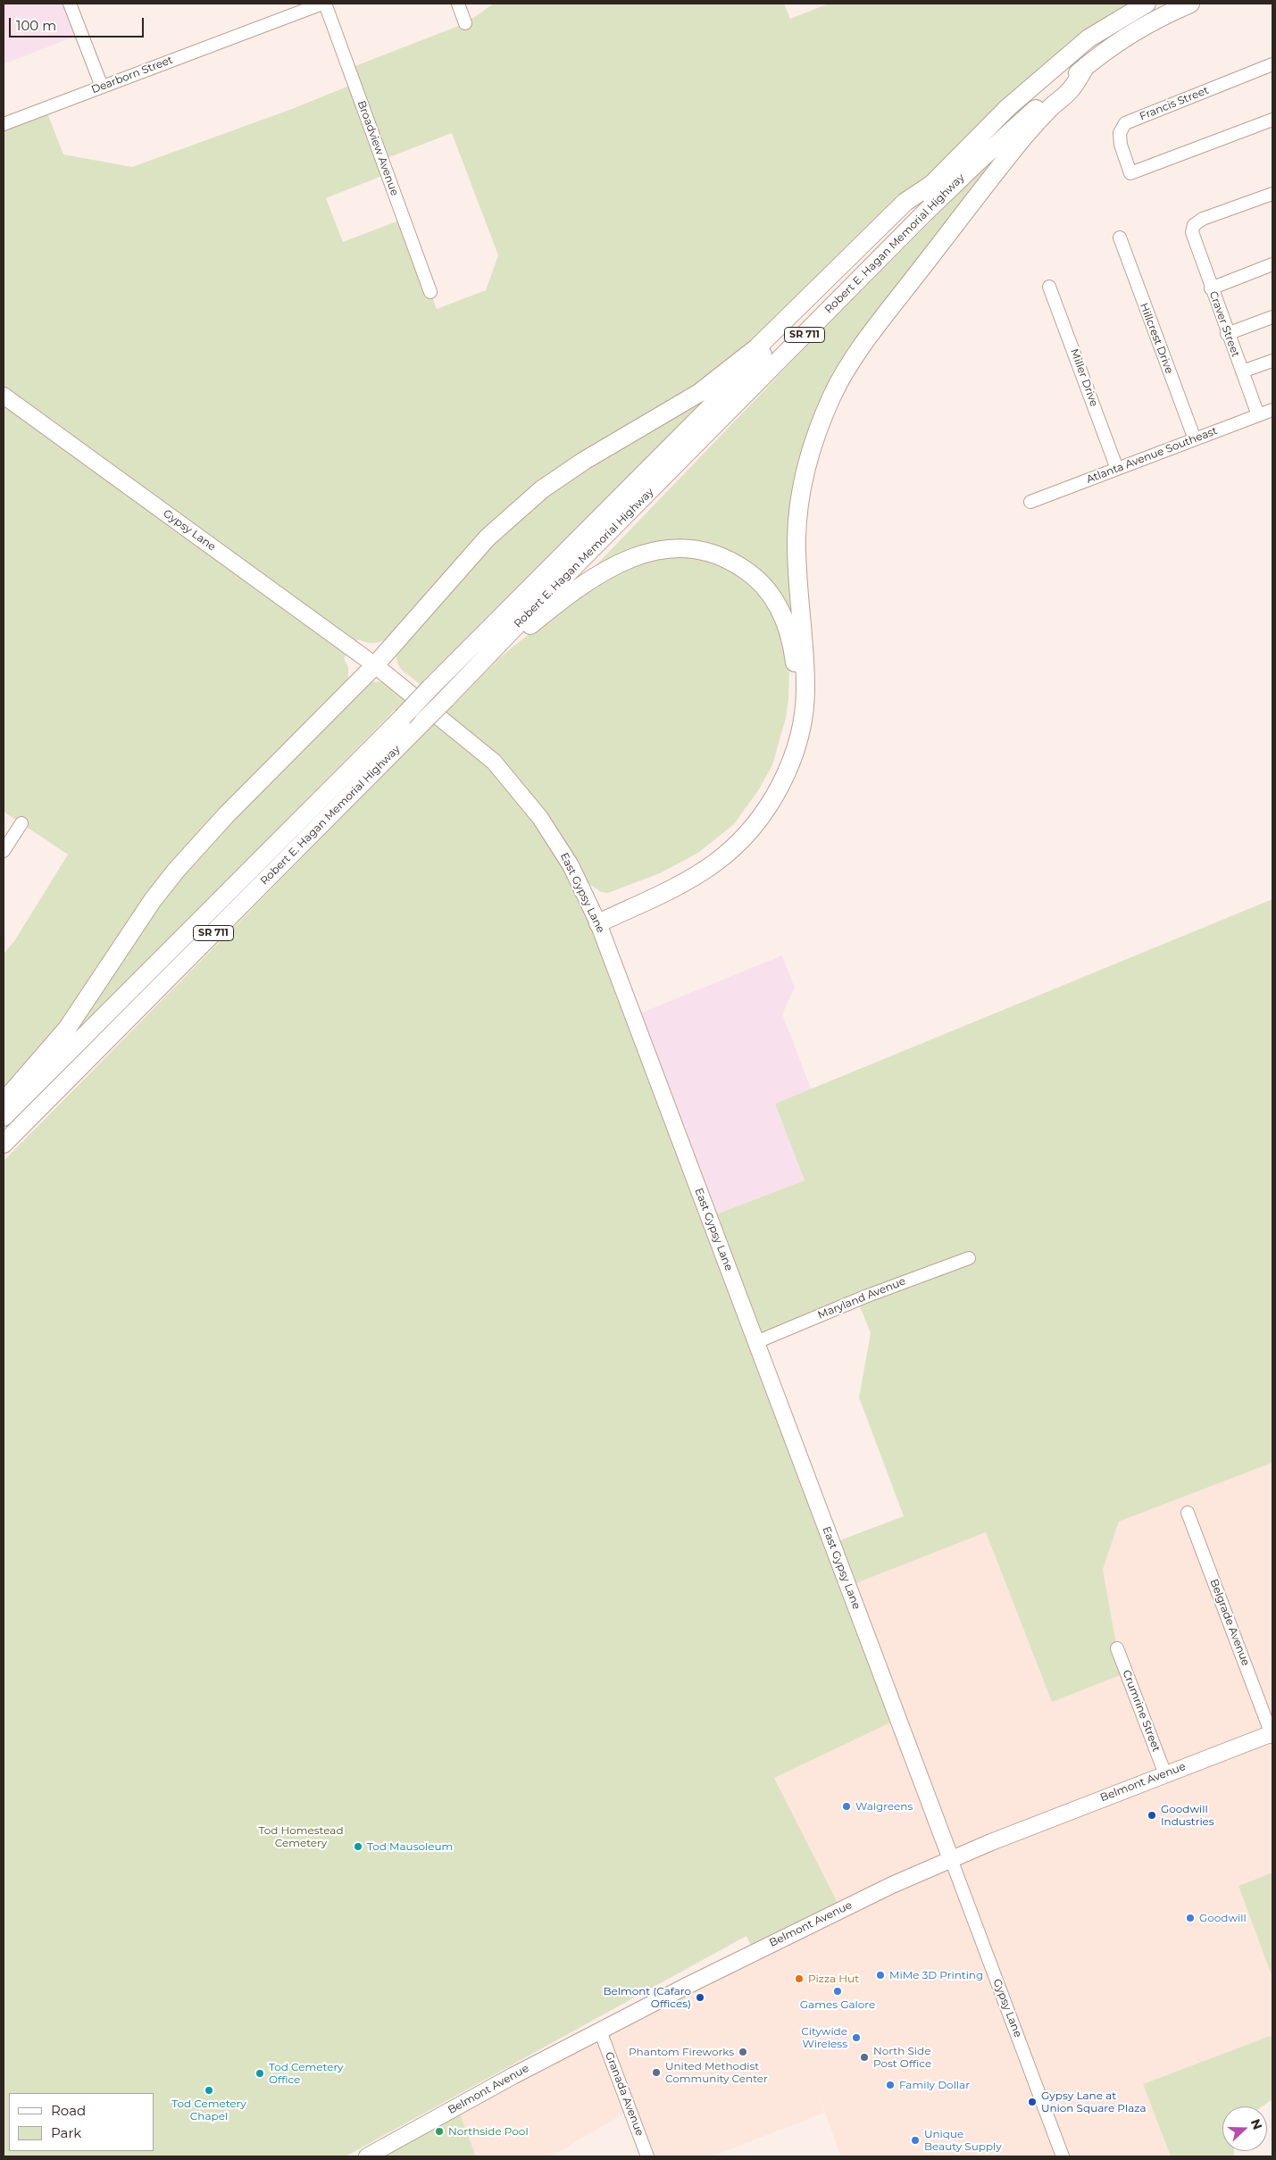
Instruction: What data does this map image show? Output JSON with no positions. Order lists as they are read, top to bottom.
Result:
{
  "streets": {
    "highway": ["Robert E. Hagan Memorial Highway", "SR 711"],
    "main road": ["Gypsy Lane", "East Gypsy Lane", "Belmont Avenue"],
    "street": [
      "Dearborn Street",
      "Francis Street",
      "Broadview Avenue",
      "Craver Street",
      "Hillcrest Drive",
      "Miller Drive",
      "Atlanta Avenue Southeast",
      "Maryland Avenue",
      "Belgrade Avenue",
      "Crumrine Street",
      "Granada Avenue"
    ]
  },
  "crossings": [
    ["Dearborn Street", "Broadview Avenue"],
    ["Craver Street", "Atlanta Avenue Southeast"],
    ["Hillcrest Drive", "Atlanta Avenue Southeast"],
    ["Miller Drive", "Atlanta Avenue Southeast"],
    ["Gypsy Lane", "East Gypsy Lane"],
    ["Gypsy Lane", "Belmont Avenue"],
    ["East Gypsy Lane", "Maryland Avenue"],
    ["East Gypsy Lane", "Belmont Avenue"],
    ["Belgrade Avenue", "Belmont Avenue"],
    ["Crumrine Street", "Belmont Avenue"],
    ["Belmont Avenue", "Granada Avenue"]
  ],
  "parks": ["Tod Homestead Cemetery"],
  "places": [
    "Walgreens",
    "Goodwill Industries",
    "Tod Mausoleum",
    "Goodwill",
    "MiMe 3D Printing",
    "Pizza Hut",
    "Games Galore",
    "Belmont (Cafaro Offices)",
    "Citywide Wireless",
    "Phantom Fireworks",
    "North Side Post Office",
    "United Methodist Community Center",
    "Tod Cemetery Office",
    "Family Dollar",
    "Tod Cemetery Chapel",
    "Gypsy Lane at Union Square Plaza",
    "Northside Pool",
    "Unique Beauty Supply"
  ],
  "legend": ["Road", "Park"],
  "scale_bar": "100 m",
  "north": "right"
}
